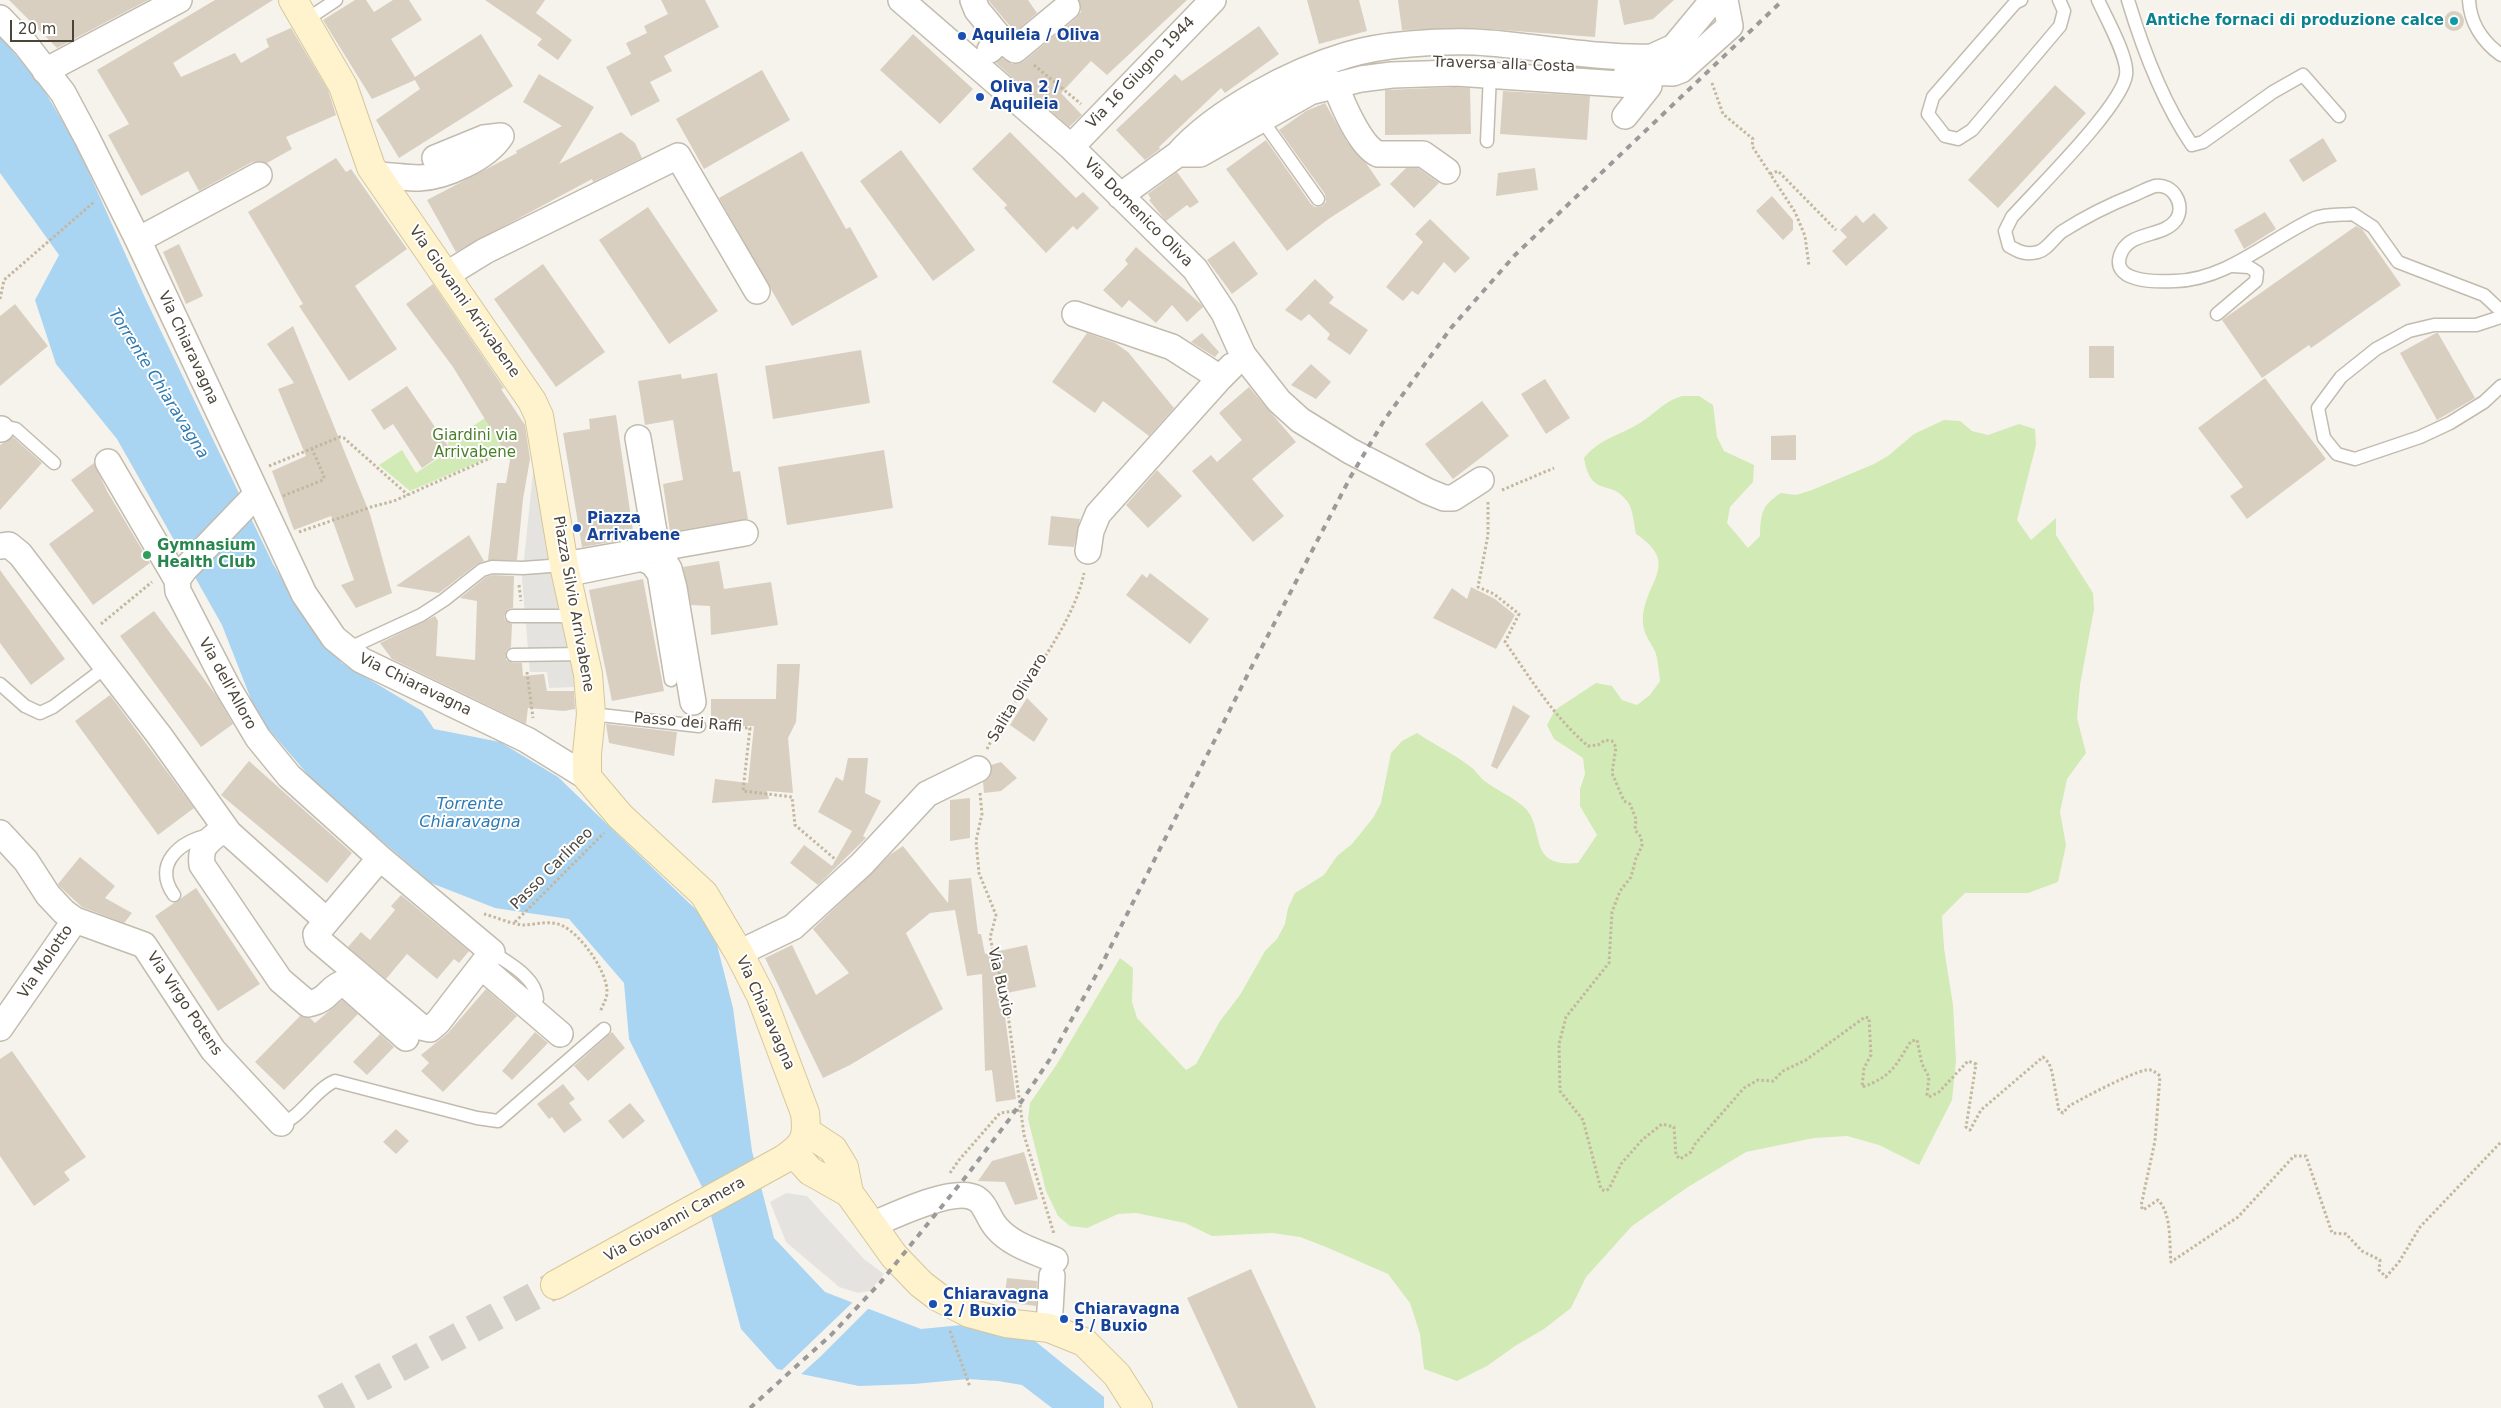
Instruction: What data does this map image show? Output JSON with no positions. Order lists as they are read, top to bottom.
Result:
{
  "streets": {
    "street": [
      "Traversa alla Costa",
      "Via 16 Giugno 1944",
      "Via Domenico Oliva",
      "Via Giovanni Arrivabene",
      "Via Chiaravagna",
      "Piazza Silvio Arrivabene",
      "Via dell'Alloro",
      "Via Molotto",
      "Via Virgo Potens",
      "Via Giovanni Camera"
    ],
    "lane": ["Passo dei Raffi"],
    "path": ["Salita Olivaro", "Passo Carlineo", "Via Buxio"]
  },
  "crossings": [
    ["Via 16 Giugno 1944", "Via Domenico Oliva"],
    ["Via Giovanni Arrivabene", "Piazza Silvio Arrivabene"],
    ["Via Chiaravagna", "Piazza Silvio Arrivabene"],
    ["Via Chiaravagna", "Passo Carlineo"],
    ["Via Chiaravagna", "Via Giovanni Camera"],
    ["Piazza Silvio Arrivabene", "Passo dei Raffi"],
    ["Salita Olivaro", "Via Buxio"],
    ["Passo Carlineo", "Via Virgo Potens"],
    ["Via Molotto", "Via Virgo Potens"]
  ],
  "water": ["Torrente Chiaravagna"],
  "parks": ["Giardini via Arrivabene"],
  "places": [
    "Antiche fornaci di produzione calce",
    "Aquileia / Oliva",
    "Oliva 2 / Aquileia",
    "Piazza Arrivabene",
    "Gymnasium Health Club",
    "Chiaravagna 2 / Buxio",
    "Chiaravagna 5 / Buxio"
  ],
  "scale_bar": "20 m"
}
